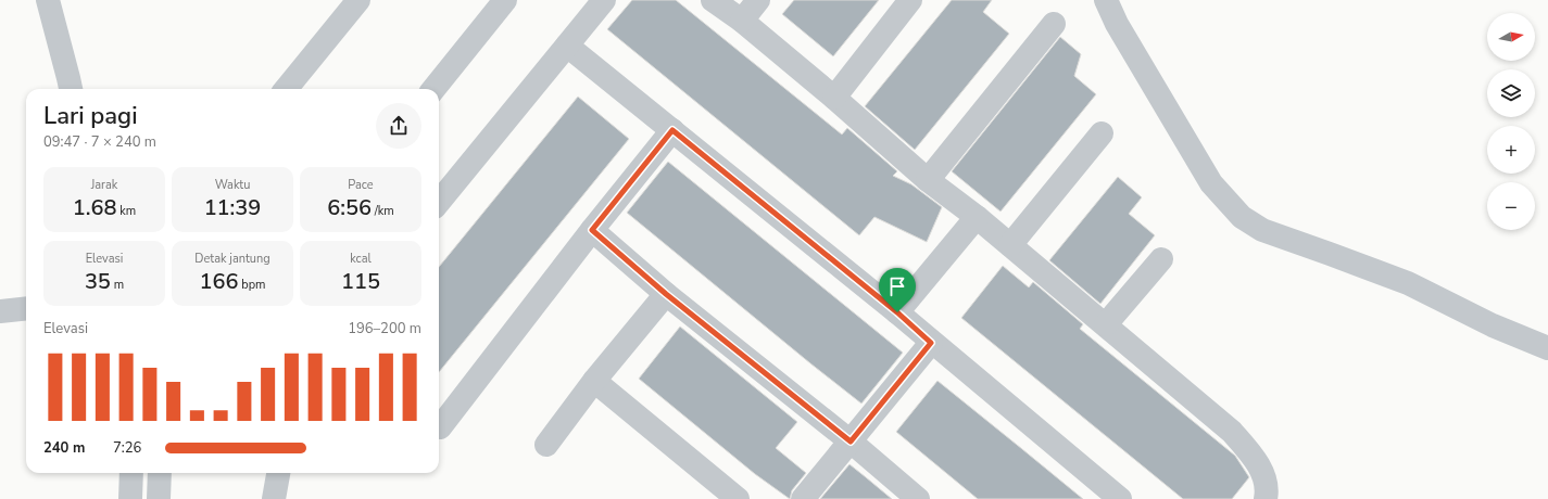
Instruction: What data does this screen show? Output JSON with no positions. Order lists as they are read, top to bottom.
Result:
{
  "north": "right",
  "page": {
    "map_buttons": ["+", "−"],
    "heading": ["Lari pagi", "09:47 · 7 × 240 m"],
    "stats": [
      ["Jarak", "1.68 km"],
      ["Waktu", "11:39"],
      ["Pace", "6:56 /km"],
      ["Elevasi", "35 m"],
      ["Detak jantung", "166 bpm"],
      ["kcal", "115"]
    ],
    "chart": ["Elevasi", "196–200 m"],
    "list": [
      {
        "name": "240 m",
        "note": "7:26"
      }
    ]
  }
}
